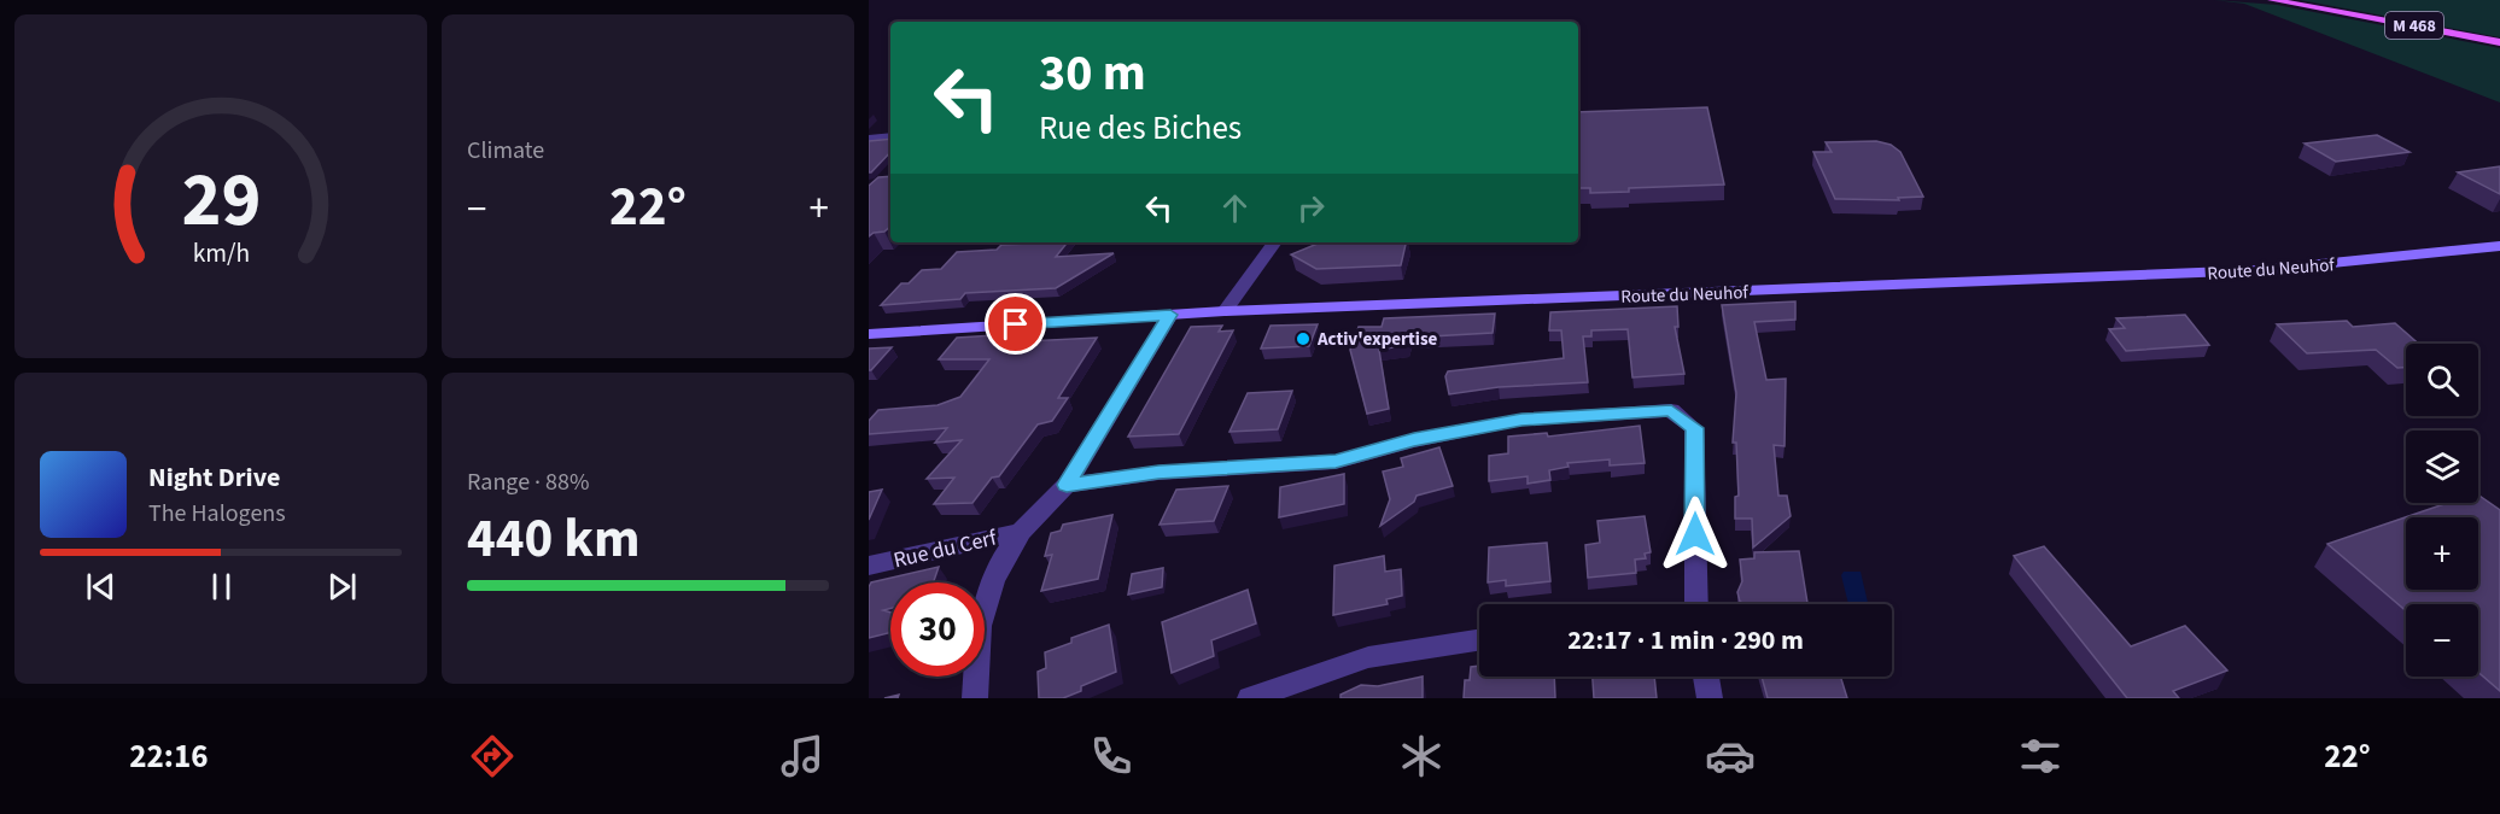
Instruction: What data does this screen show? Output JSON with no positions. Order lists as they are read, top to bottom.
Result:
{
  "streets": {
    "main road": ["M 468"],
    "street": ["Route du Neuhof", "Rue du Cerf"]
  },
  "places": ["Activ'expertise"],
  "page": {
    "tile": [
      "Climate",
      ["Range · 88%", "440 km"]
    ],
    "turn": ["30 m", "Rue des Biches"],
    "heat": ["−", "22°", "+"],
    "map_buttons": ["+", "−"],
    "song": ["Night Drive", "The Halogens"],
    "limit": "30",
    "trip": "22:17 · 1 min · 290 m",
    "tabs": ["22:16", "22°"],
    "gauge": ["29", "km/h"]
  }
}
